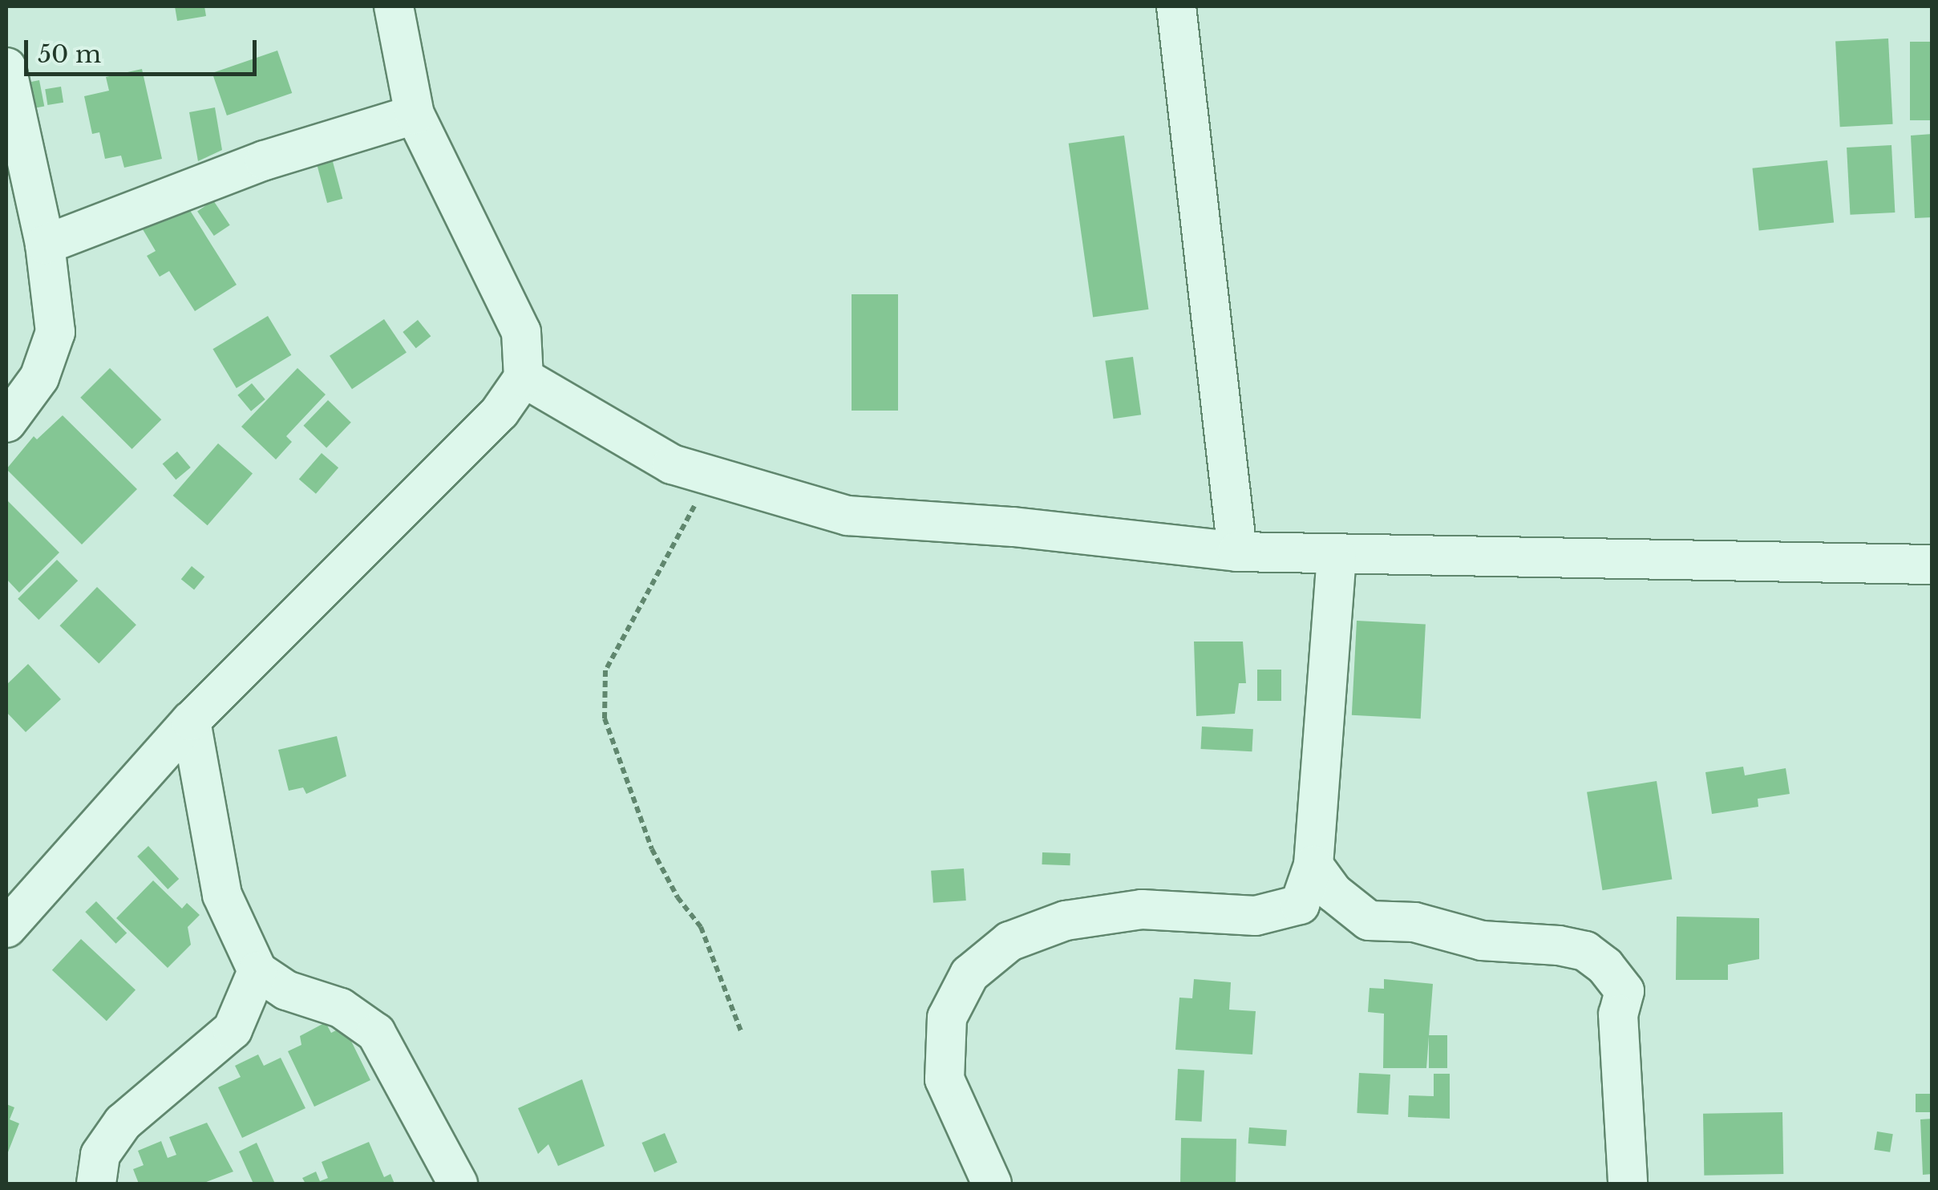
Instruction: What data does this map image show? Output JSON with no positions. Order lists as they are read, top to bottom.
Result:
{
  "scale_bar": "50 m"
}
